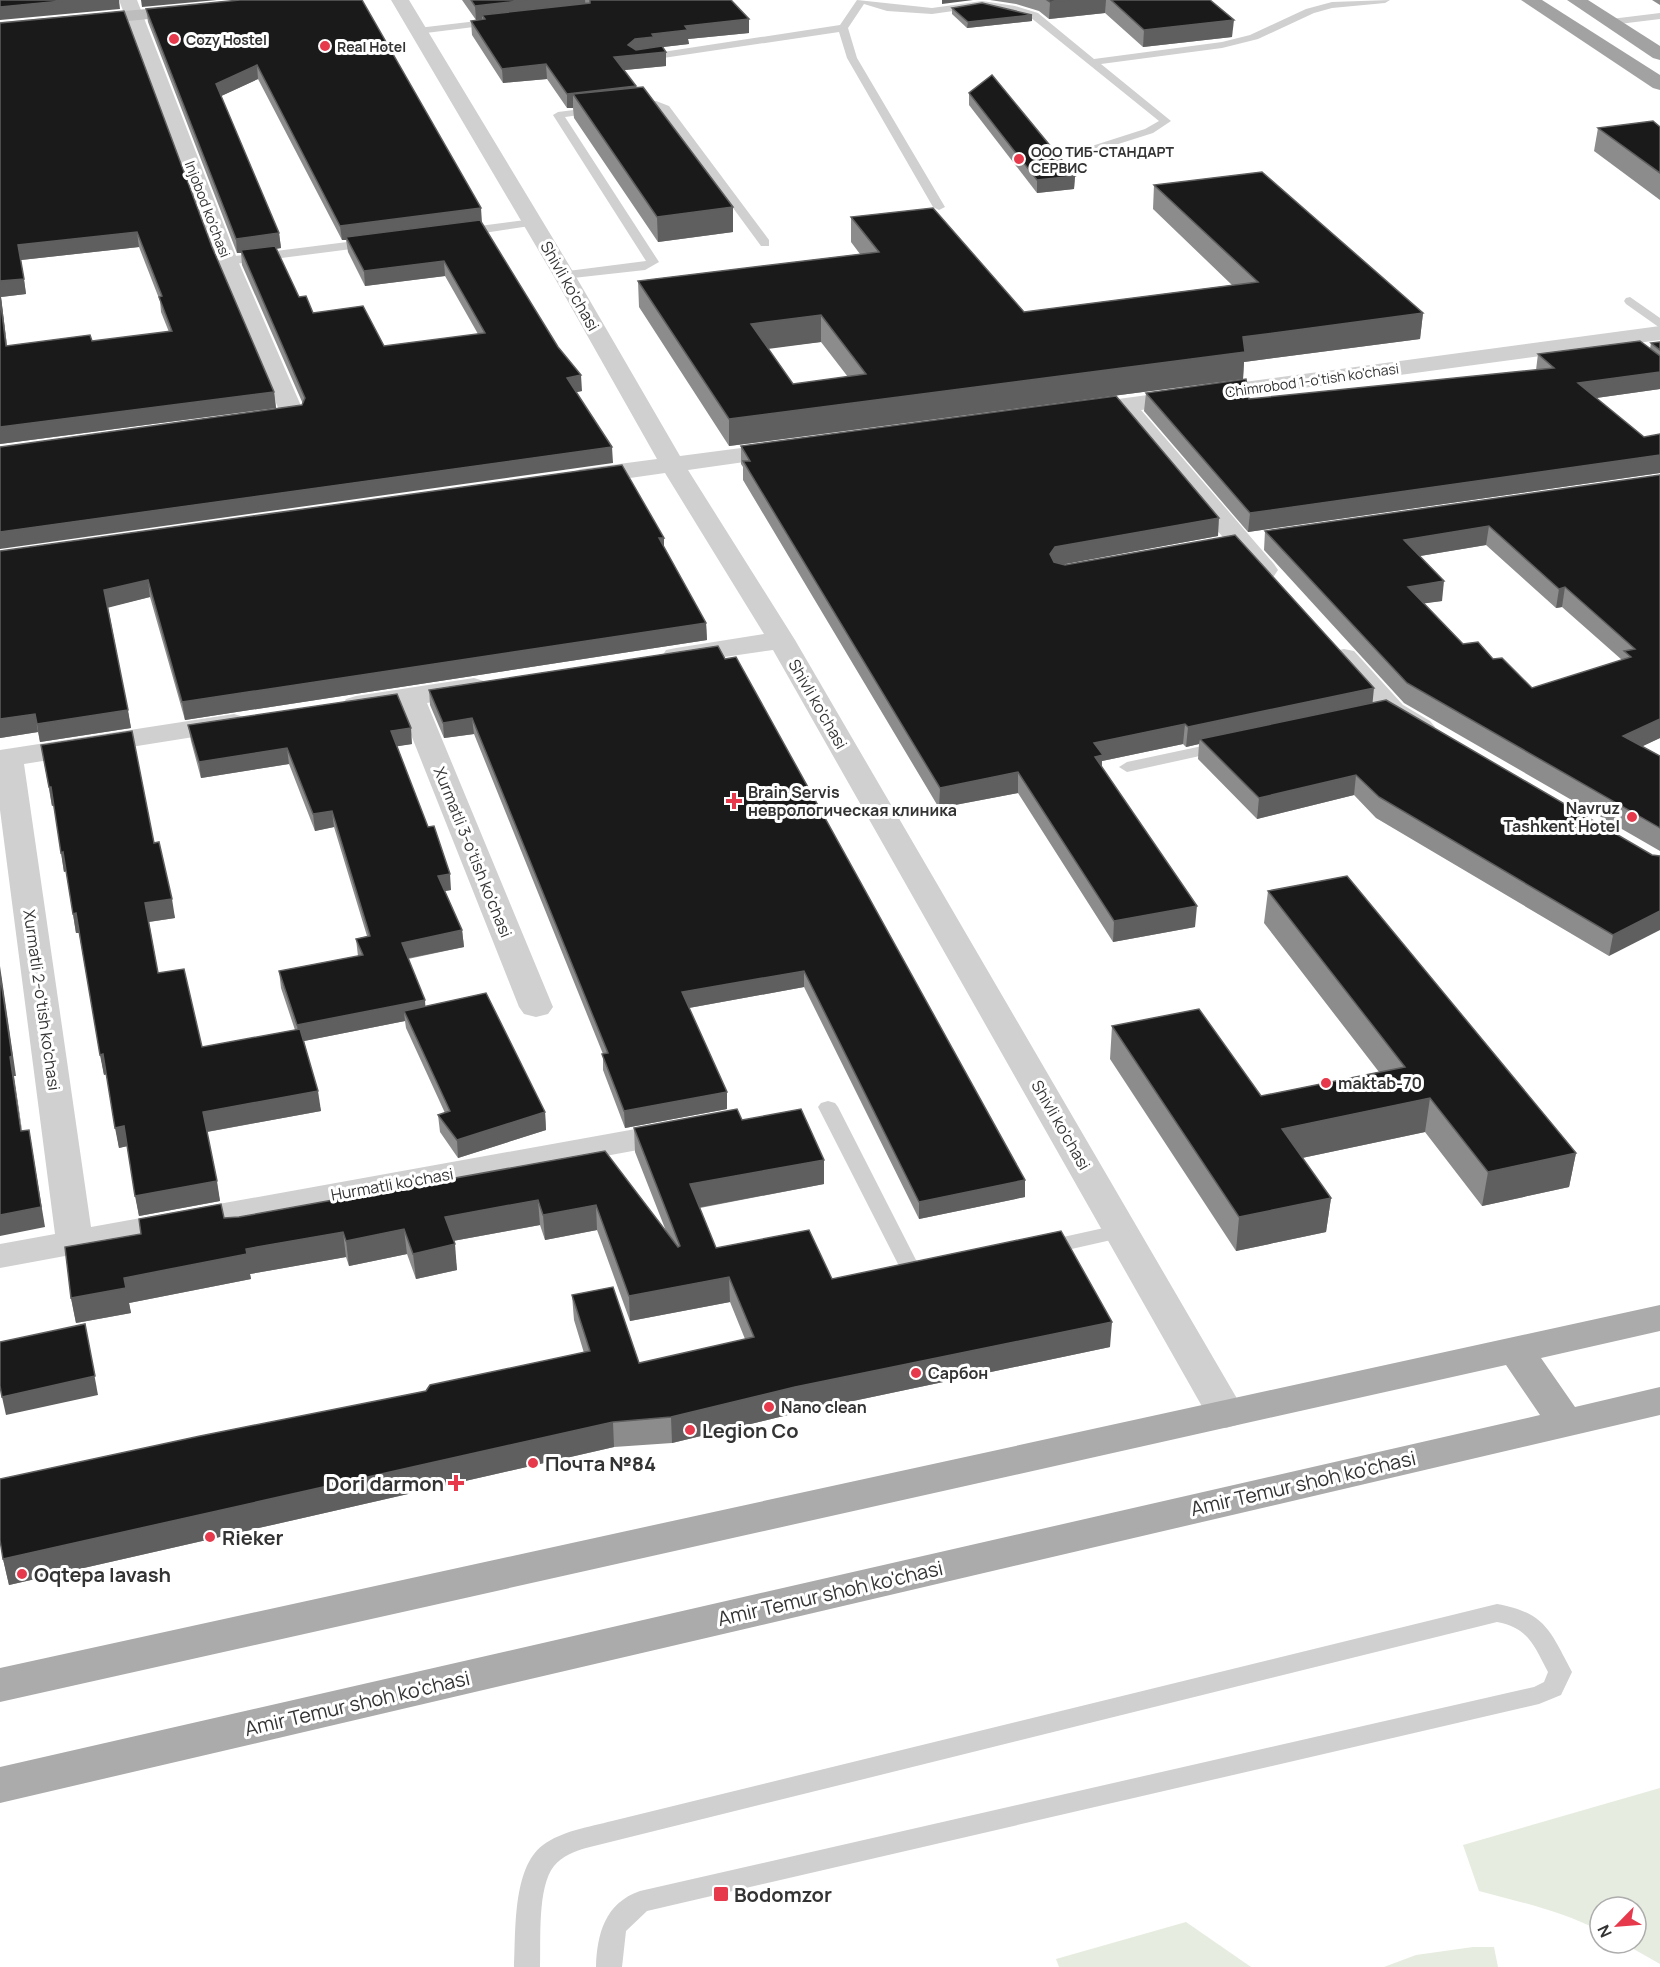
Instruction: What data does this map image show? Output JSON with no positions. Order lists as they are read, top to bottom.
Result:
{
  "streets": {
    "main road": ["Amir Temur shoh ko'chasi"],
    "street": [
      "Injobod ko'chasi",
      "Shivli ko'chasi",
      "Chimrobod 1-o'tish ko'chasi",
      "Xurmatli 3-o'tish ko'chasi",
      "Xurmatli 2-o'tish ko'chasi",
      "Hurmatli ko'chasi"
    ]
  },
  "crossings": [
    ["Xurmatli 2-o'tish ko'chasi", "Hurmatli ko'chasi"]
  ],
  "places": {
    "other": [
      "Cozy Hostel",
      "Real Hotel",
      "ООО ТИБ-СТАНДАРТ СЕРВИС",
      "Navruz Tashkent Hotel",
      "maktab-70",
      "Сарбон",
      "Nano clean",
      "Legion Co",
      "Почта №84",
      "Rieker",
      "Oqtepa lavash"
    ],
    "health": ["Brain Servis неврологическая клиника", "Dori darmon"],
    "transit": ["Bodomzor"]
  },
  "north": "bottom left"
}
